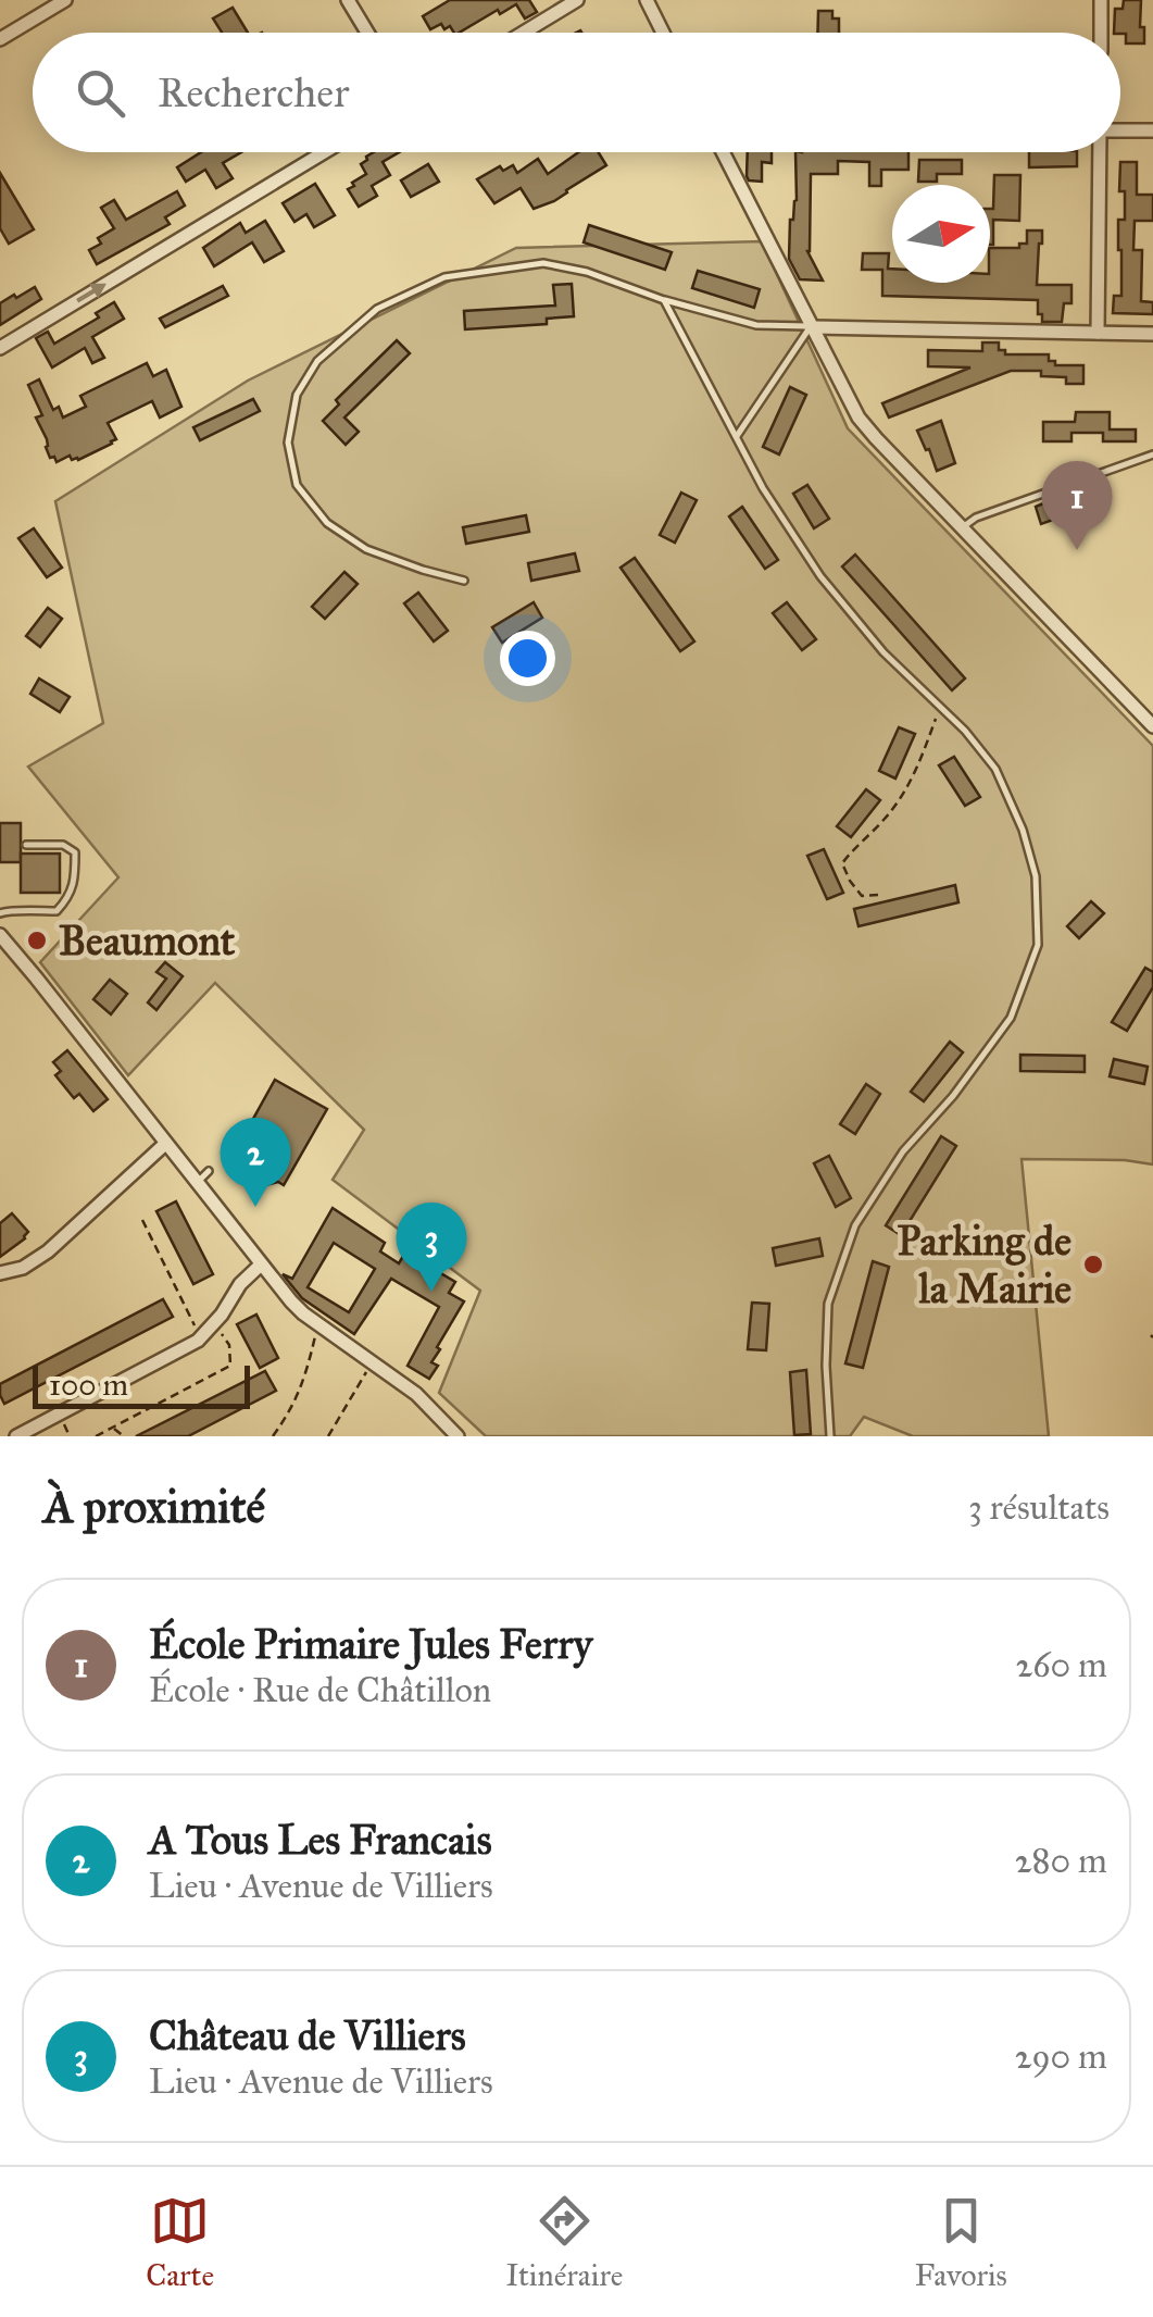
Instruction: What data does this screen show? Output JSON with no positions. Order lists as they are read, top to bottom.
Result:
{
  "places": ["Beaumont", "Parking de la Mairie"],
  "scale_bar": "100 m",
  "north": "right",
  "page": {
    "search": "Rechercher",
    "pins": ["1", "2", "3"],
    "scale": "100 m",
    "heading": ["À proximité", "3 résultats"],
    "list": [
      {
        "mark": "1",
        "name": "École Primaire Jules Ferry",
        "note": "École · Rue de Châtillon",
        "value": "260 m"
      },
      {
        "mark": "2",
        "name": "A Tous Les Francais",
        "note": "Lieu · Avenue de Villiers",
        "value": "280 m"
      },
      {
        "mark": "3",
        "name": "Château de Villiers",
        "note": "Lieu · Avenue de Villiers",
        "value": "290 m"
      }
    ],
    "nav": ["Carte", "Itinéraire", "Favoris"]
  }
}
